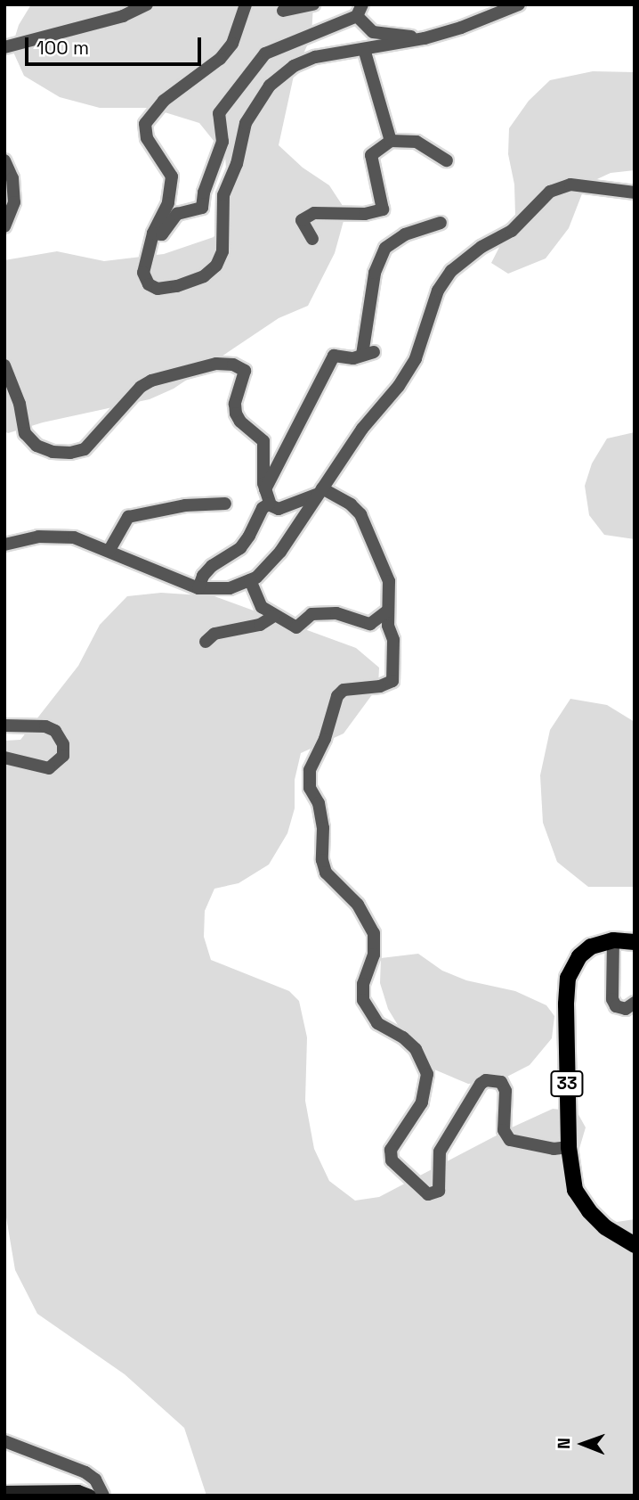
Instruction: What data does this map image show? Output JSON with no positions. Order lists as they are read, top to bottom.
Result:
{
  "streets": {
    "main road": ["33"]
  },
  "scale_bar": "100 m",
  "north": "left"
}
